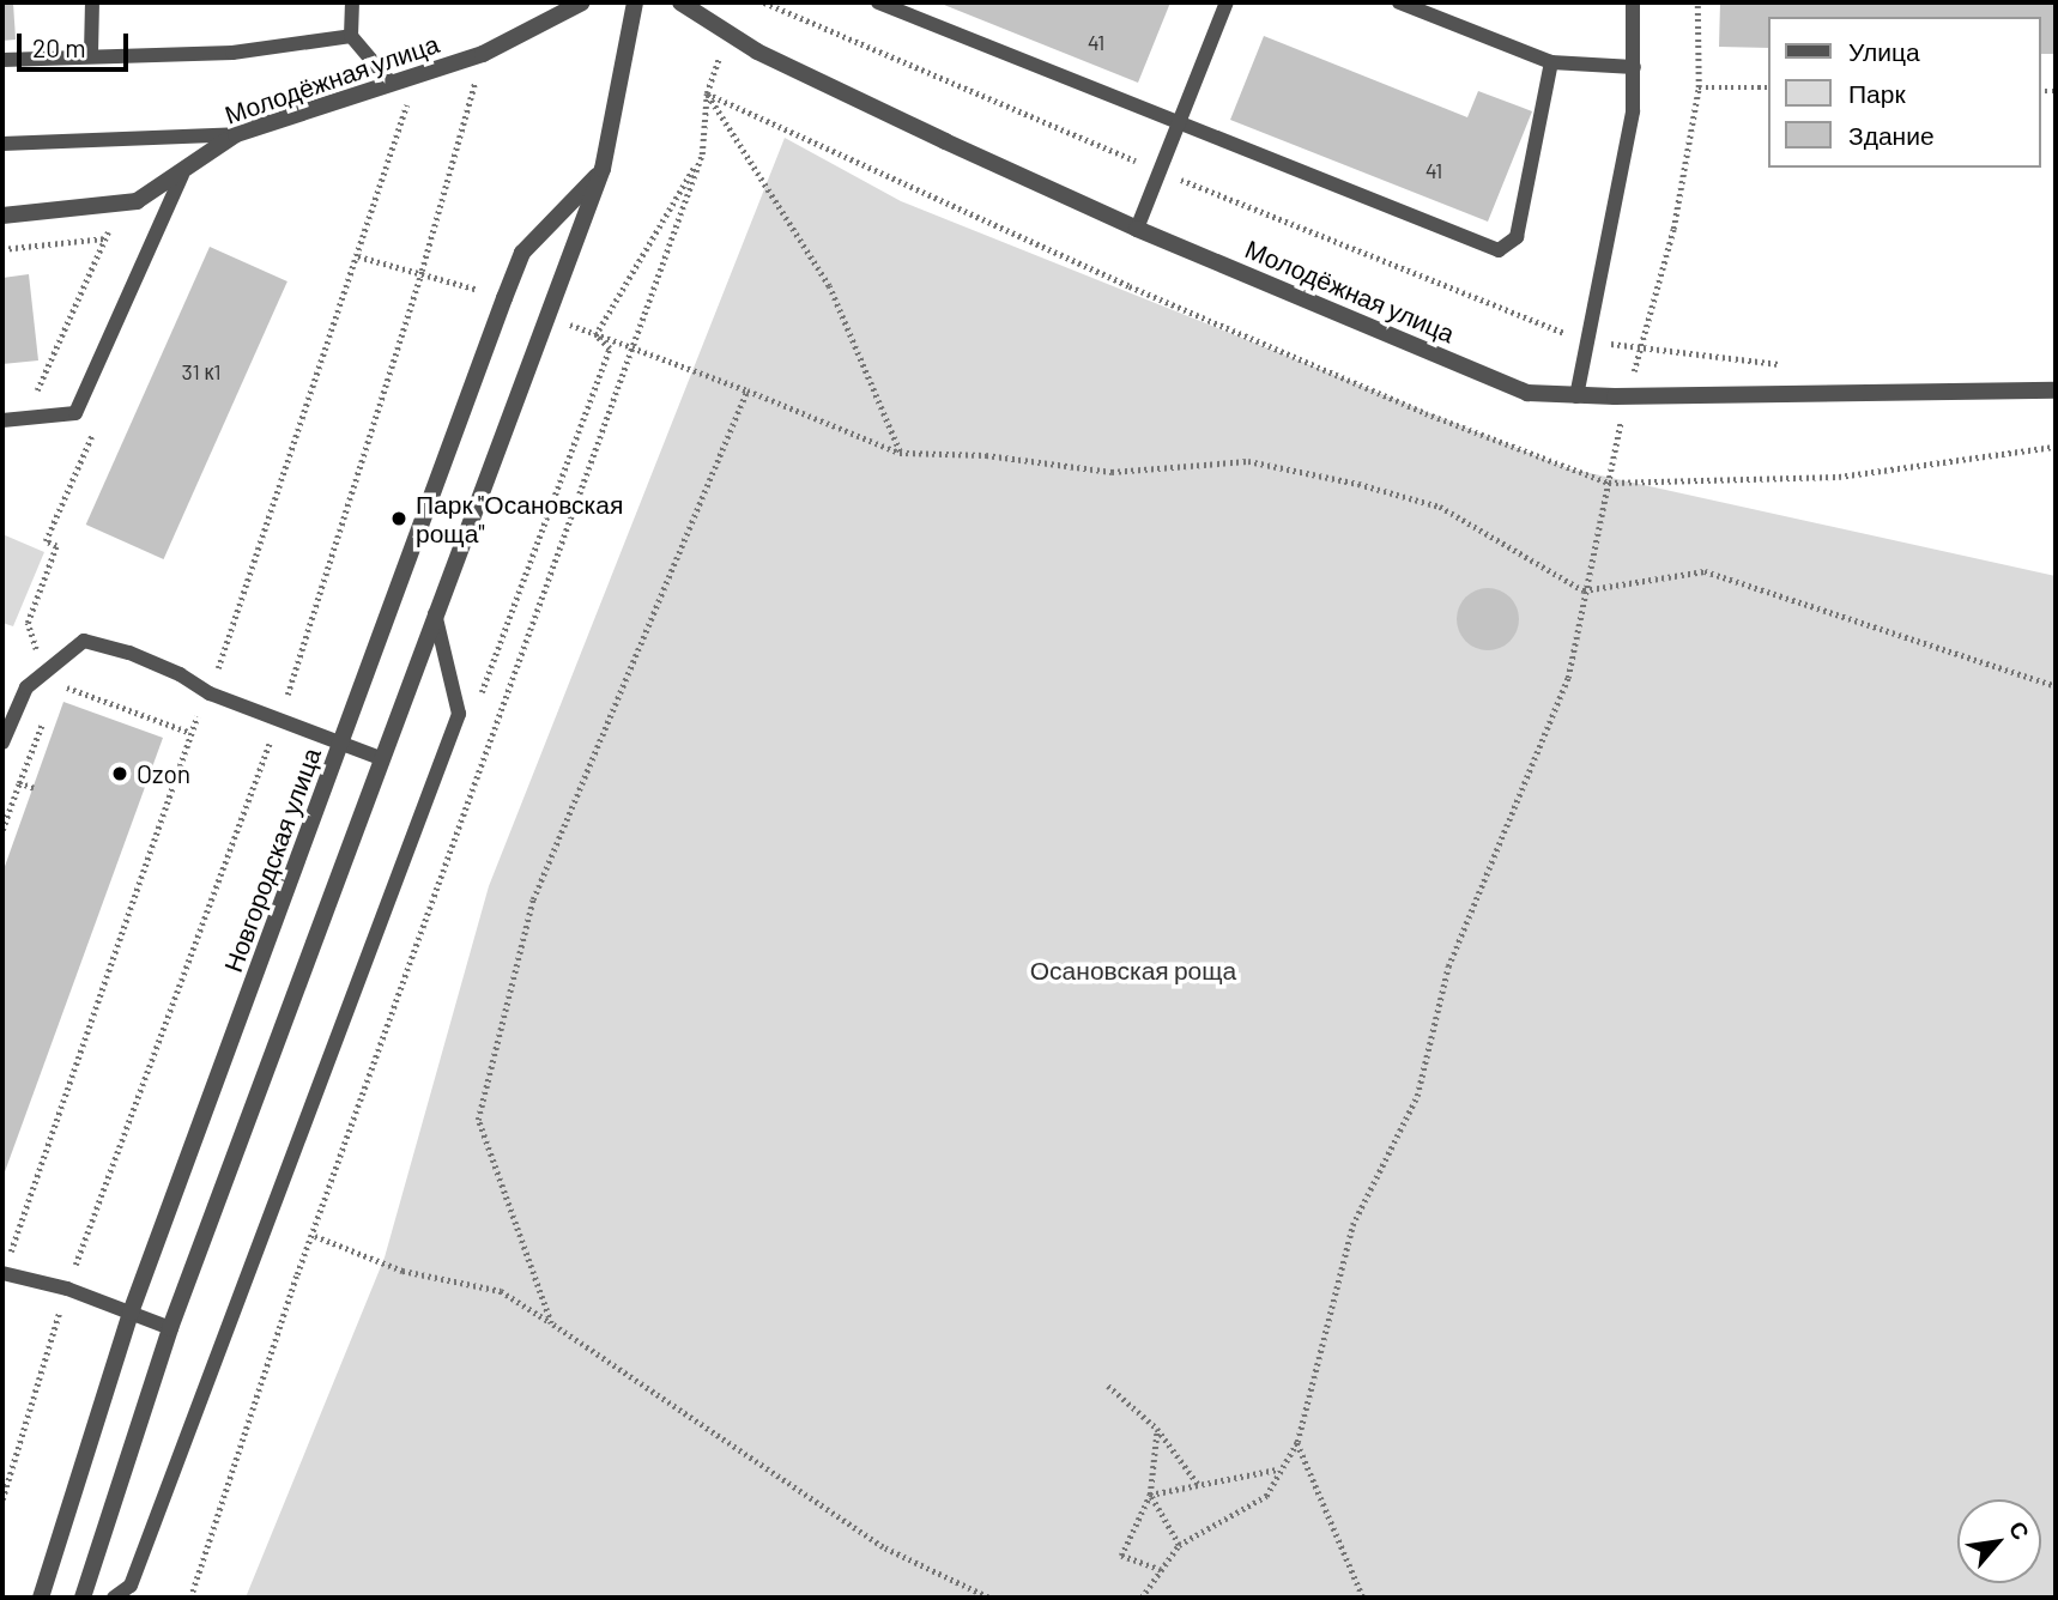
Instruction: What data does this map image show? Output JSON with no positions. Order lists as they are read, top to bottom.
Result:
{
  "streets": {
    "street": ["Молодёжная улица", "Новгородская улица"]
  },
  "parks": ["Осановская роща"],
  "places": ["Парк \"Осановская роща\"", "Ozon"],
  "house_numbers": ["41", "41", "31 к1"],
  "legend": ["Улица", "Парк", "Здание"],
  "scale_bar": "20 m",
  "north": "top right"
}
